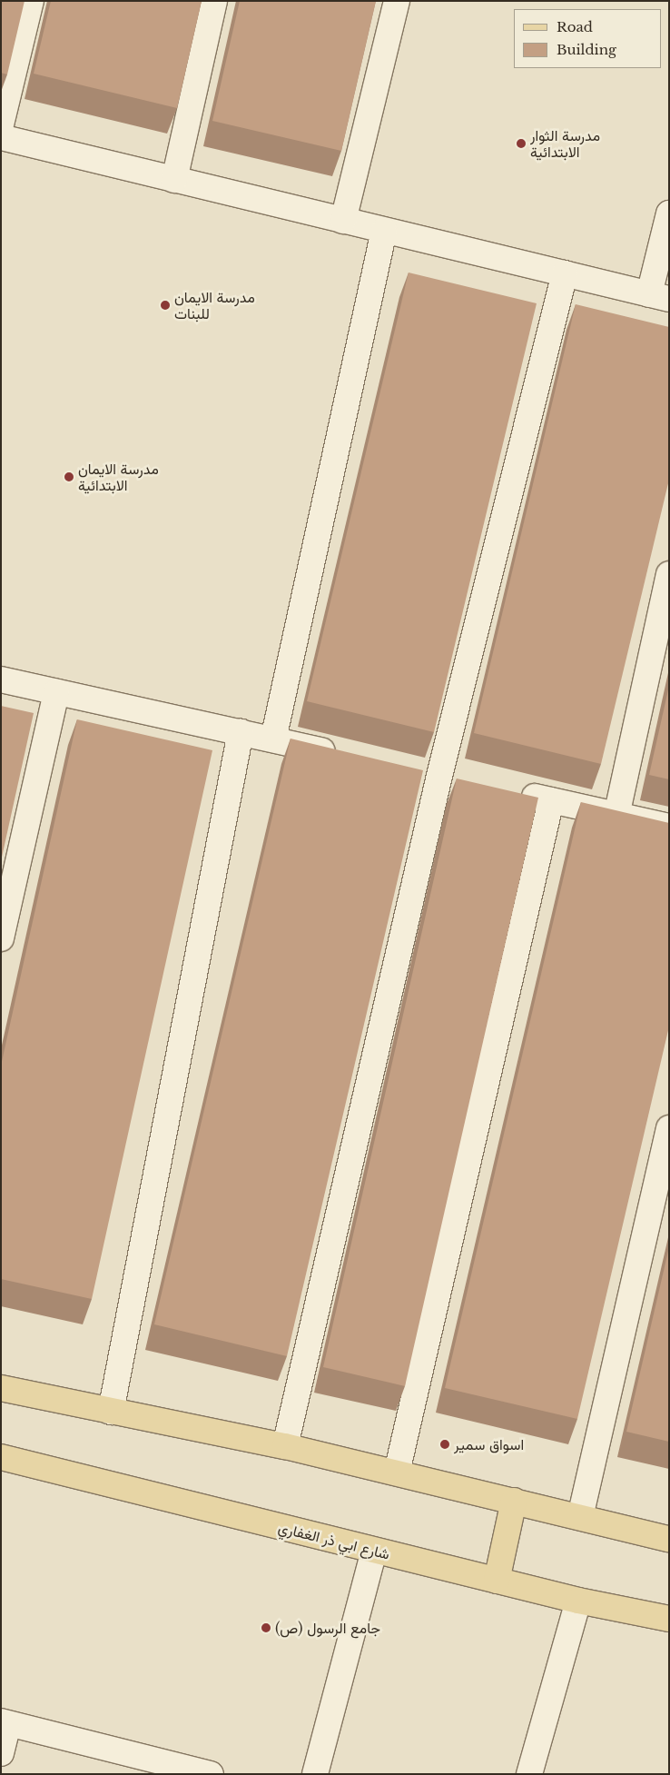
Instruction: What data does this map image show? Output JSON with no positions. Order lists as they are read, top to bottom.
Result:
{
  "streets": {
    "main road": ["شارع ابي ذر الغفاري"]
  },
  "places": [
    "مدرسة الثوار الابتدائية",
    "مدرسة الايمان للبنات",
    "مدرسة الايمان الابتدائية",
    "اسواق سمير",
    "جامع الرسول (ص)"
  ],
  "legend": ["Road", "Building"]
}
